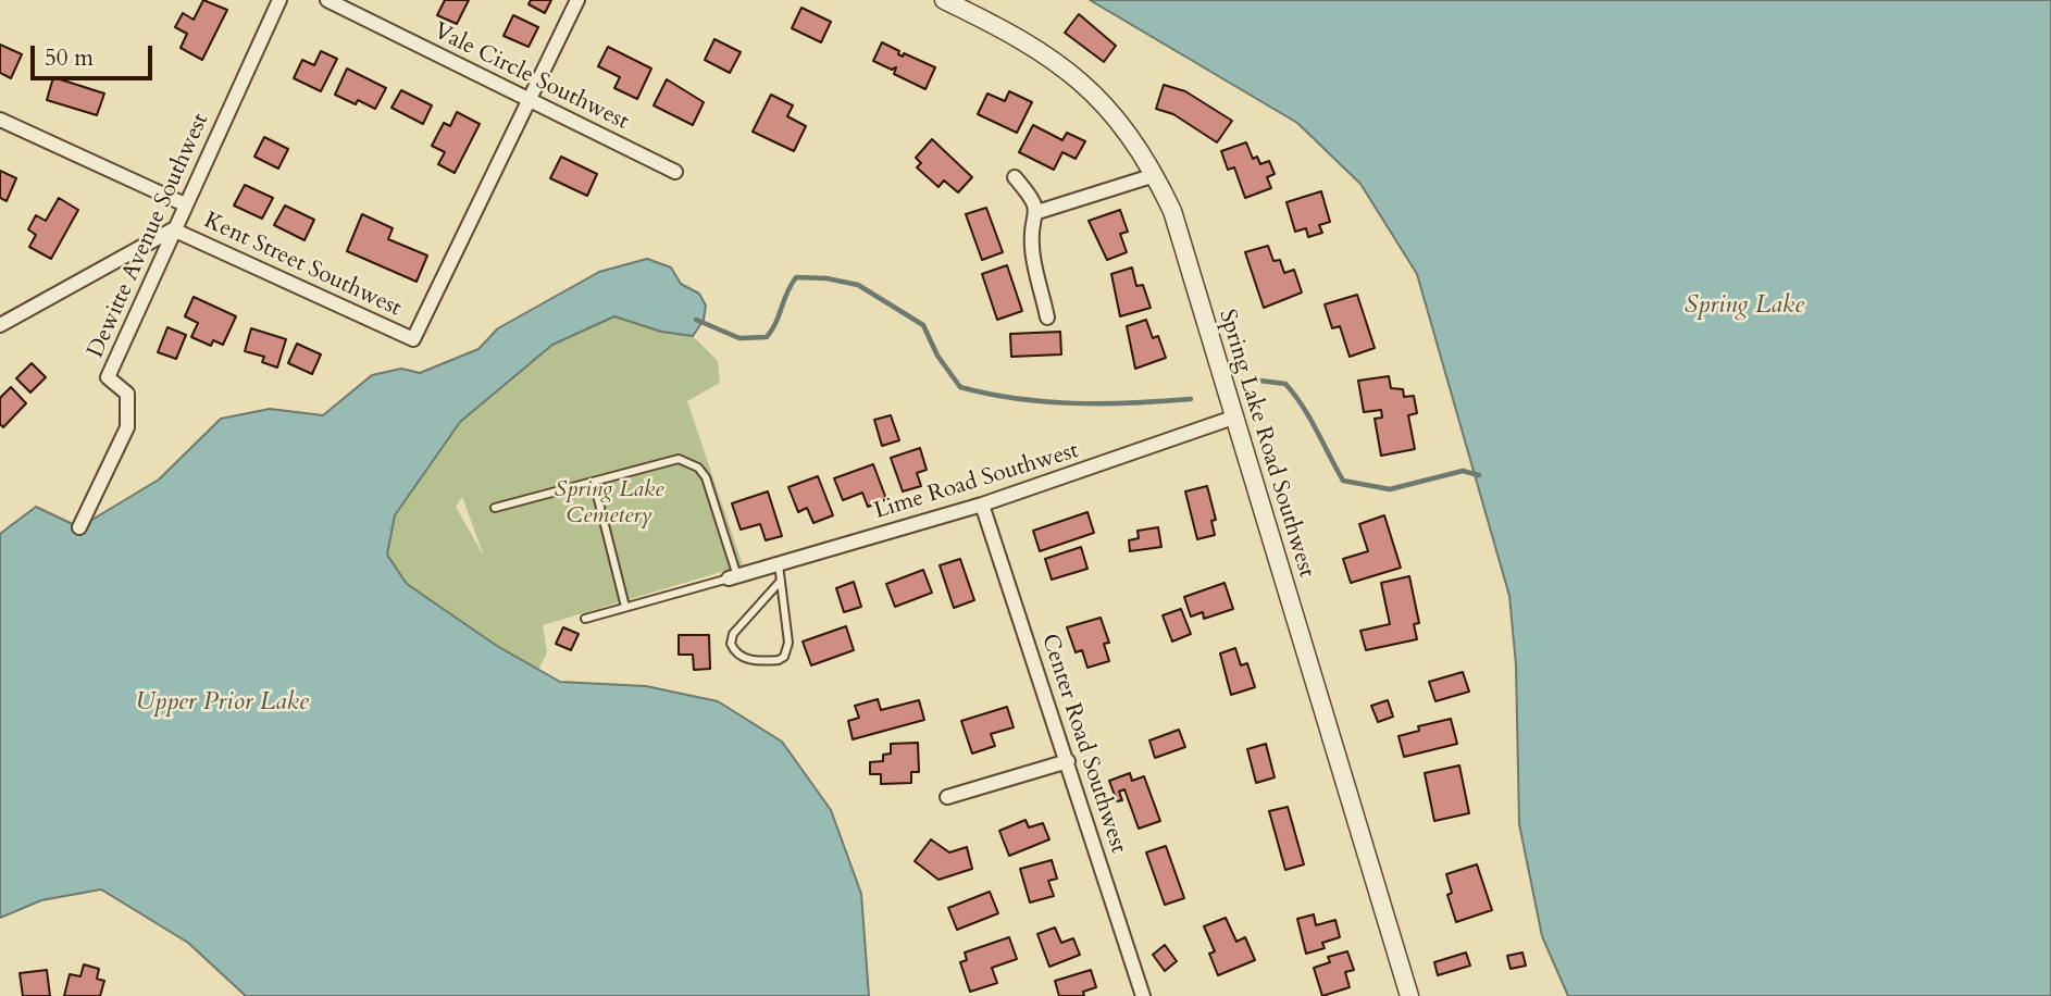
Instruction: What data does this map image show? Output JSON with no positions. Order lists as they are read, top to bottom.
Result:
{
  "streets": {
    "street": [
      "Vale Circle Southwest",
      "Dewitte Avenue Southwest",
      "Kent Street Southwest",
      "Spring Lake Road Southwest",
      "Lime Road Southwest",
      "Center Road Southwest"
    ]
  },
  "crossings": [
    ["Vale Circle Southwest", "Kent Street Southwest"],
    ["Dewitte Avenue Southwest", "Kent Street Southwest"],
    ["Spring Lake Road Southwest", "Lime Road Southwest"],
    ["Lime Road Southwest", "Center Road Southwest"]
  ],
  "water": ["Spring Lake", "Upper Prior Lake"],
  "parks": ["Spring Lake Cemetery"],
  "scale_bar": "50 m"
}
